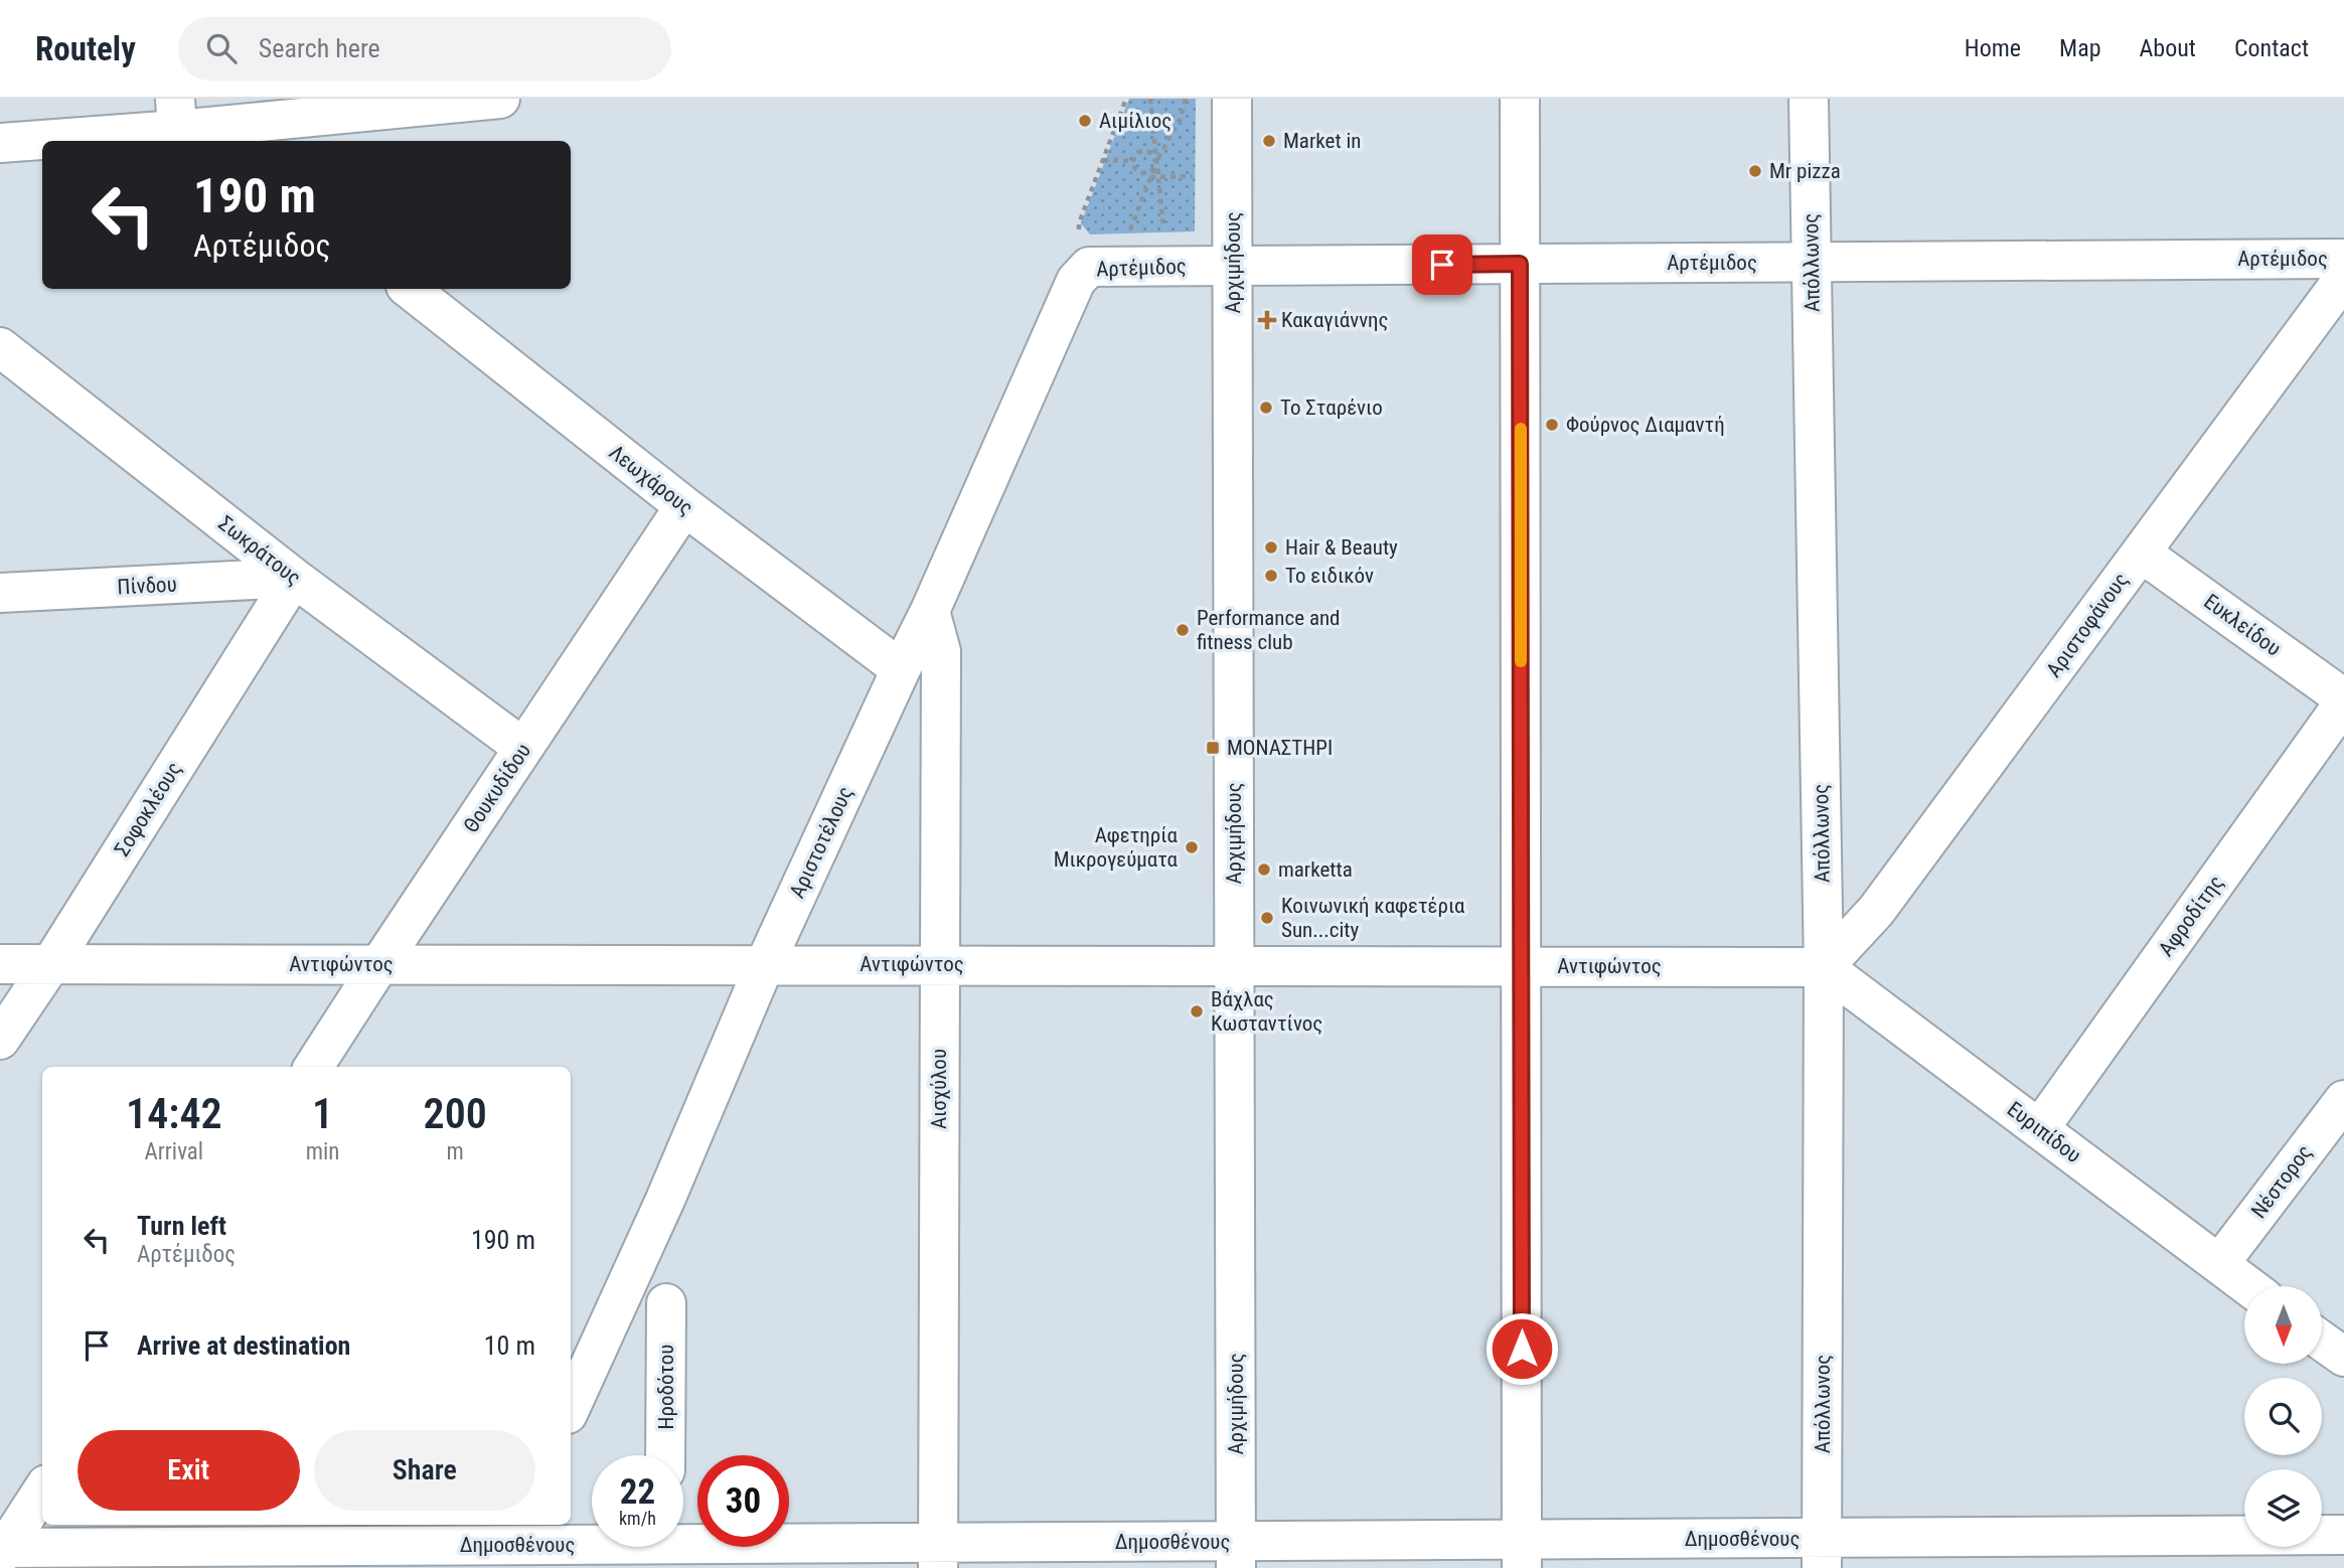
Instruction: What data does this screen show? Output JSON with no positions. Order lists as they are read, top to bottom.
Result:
{
  "streets": {
    "street": [
      "Αρτέμιδος",
      "Αρχιμήδους",
      "Απόλλωνος",
      "Λεωχάρους",
      "Σωκράτους",
      "Πίνδου",
      "Αριστοφάνους",
      "Ευκλείδου",
      "Θουκυδίδου",
      "Σοφοκλέους",
      "Αριστοτέλους",
      "Αφροδίτης",
      "Αντιφώντος",
      "Αισχύλου",
      "Ευριπίδου",
      "Νέστορος",
      "Ηροδότου",
      "Δημοσθένους"
    ]
  },
  "crossings": [
    ["Αρτέμιδος", "Αρχιμήδους"],
    ["Αρτέμιδος", "Απόλλωνος"],
    ["Αρτέμιδος", "Αριστοτέλους"],
    ["Αρχιμήδους", "Αντιφώντος"],
    ["Αρχιμήδους", "Δημοσθένους"],
    ["Απόλλωνος", "Αριστοφάνους"],
    ["Απόλλωνος", "Αντιφώντος"],
    ["Απόλλωνος", "Ευριπίδου"],
    ["Απόλλωνος", "Δημοσθένους"],
    ["Λεωχάρους", "Θουκυδίδου"],
    ["Λεωχάρους", "Αριστοτέλους"],
    ["Σωκράτους", "Πίνδου"],
    ["Σωκράτους", "Θουκυδίδου"],
    ["Σωκράτους", "Σοφοκλέους"],
    ["Πίνδου", "Σοφοκλέους"],
    ["Αριστοφάνους", "Ευκλείδου"],
    ["Αριστοφάνους", "Αντιφώντος"],
    ["Αριστοφάνους", "Ευριπίδου"],
    ["Ευκλείδου", "Αφροδίτης"],
    ["Θουκυδίδου", "Αντιφώντος"],
    ["Σοφοκλέους", "Αντιφώντος"],
    ["Αριστοτέλους", "Αντιφώντος"],
    ["Αριστοτέλους", "Αισχύλου"],
    ["Αφροδίτης", "Ευριπίδου"],
    ["Αντιφώντος", "Αισχύλου"],
    ["Αντιφώντος", "Ευριπίδου"],
    ["Αισχύλου", "Δημοσθένους"],
    ["Ευριπίδου", "Νέστορος"]
  ],
  "places": {
    "other": [
      "Αιμίλιος",
      "Market in",
      "Mr pizza",
      "Το Σταρένιο",
      "Φούρνος Διαμαντή",
      "Hair & Beauty",
      "Το ειδικόν",
      "Performance and fitness club",
      "Αφετηρία Μικρογεύματα",
      "marketta",
      "Κοινωνική καφετέρια Sun...city",
      "Βάχλας Κωσταντίνος"
    ],
    "health": ["Κακαγιάννης"],
    "transit": ["ΜΟΝΑΣΤΗΡΙ"]
  },
  "north": "bottom",
  "page": {
    "header": "Routely",
    "search": "Search here",
    "nav": [
      "Home",
      "Map",
      "About",
      "Contact"
    ],
    "turn": ["190 m", "Αρτέμιδος"],
    "eta": [
      "14:42",
      "Arrival",
      "1",
      "min",
      "200",
      "m"
    ],
    "list": [
      {
        "name": "Turn left",
        "note": "Αρτέμιδος",
        "value": "190 m"
      },
      {
        "name": "Arrive at destination",
        "value": "10 m"
      }
    ],
    "buttons": ["Exit", "Share"],
    "speed": "22 km/h",
    "limit": "30"
  }
}
